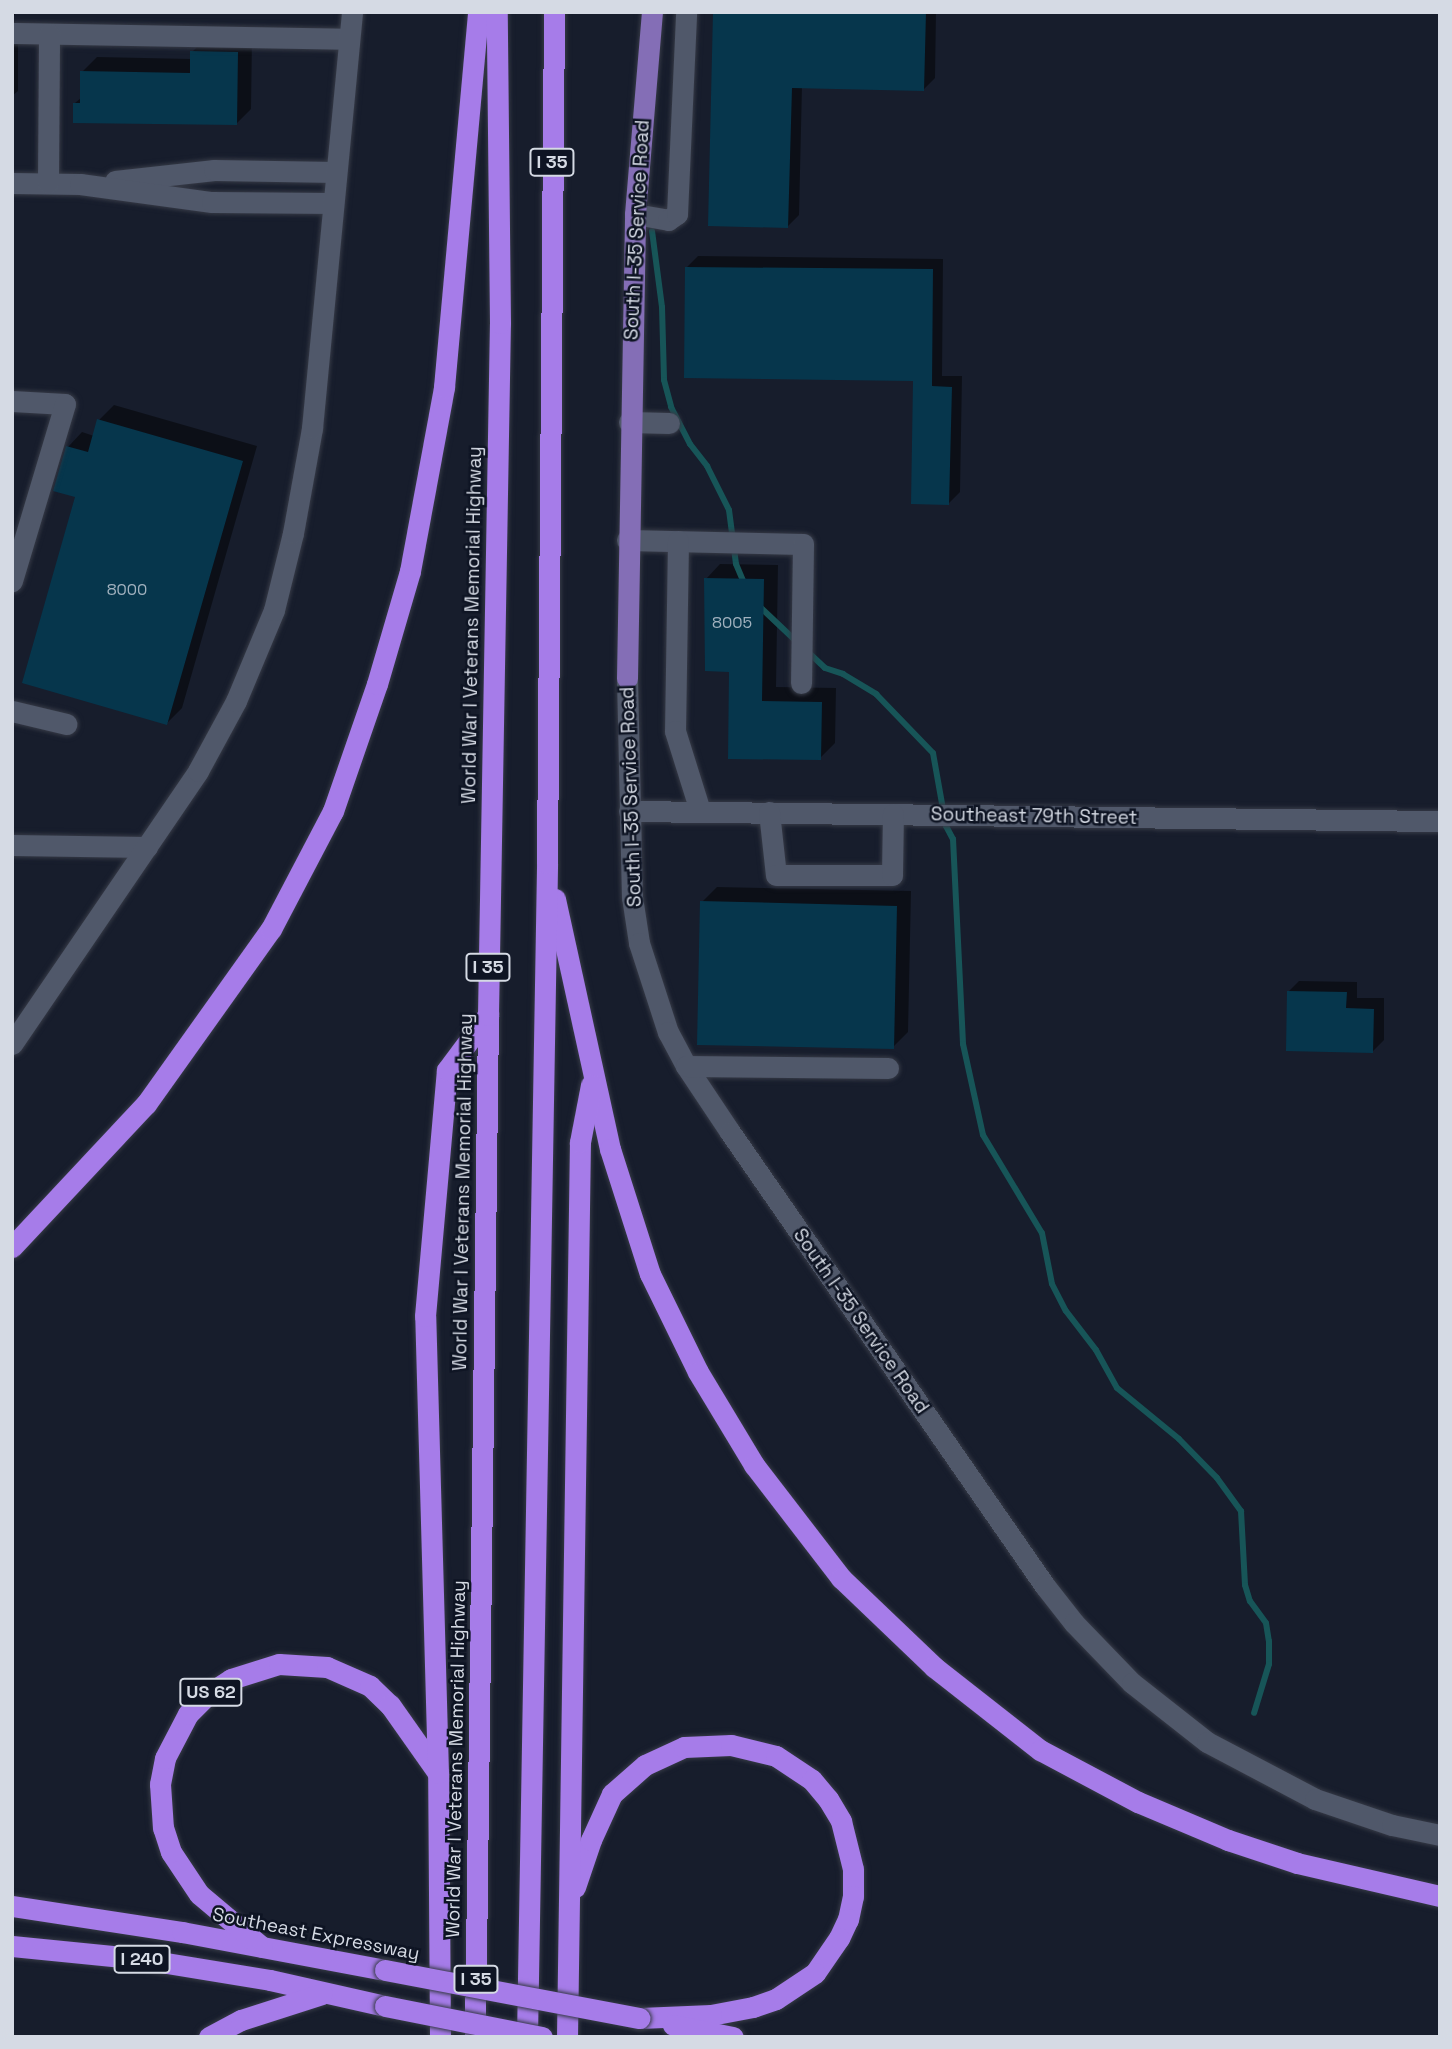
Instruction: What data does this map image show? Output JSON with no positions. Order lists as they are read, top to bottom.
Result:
{
  "streets": {
    "highway": [
      "I 35",
      "World War I Veterans Memorial Highway",
      "US 62",
      "Southeast Expressway",
      "I 240"
    ],
    "main road": ["South I-35 Service Road"],
    "street": ["Southeast 79th Street"]
  },
  "crossings": [
    ["South I-35 Service Road", "Southeast 79th Street"],
    ["US 62", "Southeast Expressway"]
  ],
  "house_numbers": ["8000", "8005"]
}
